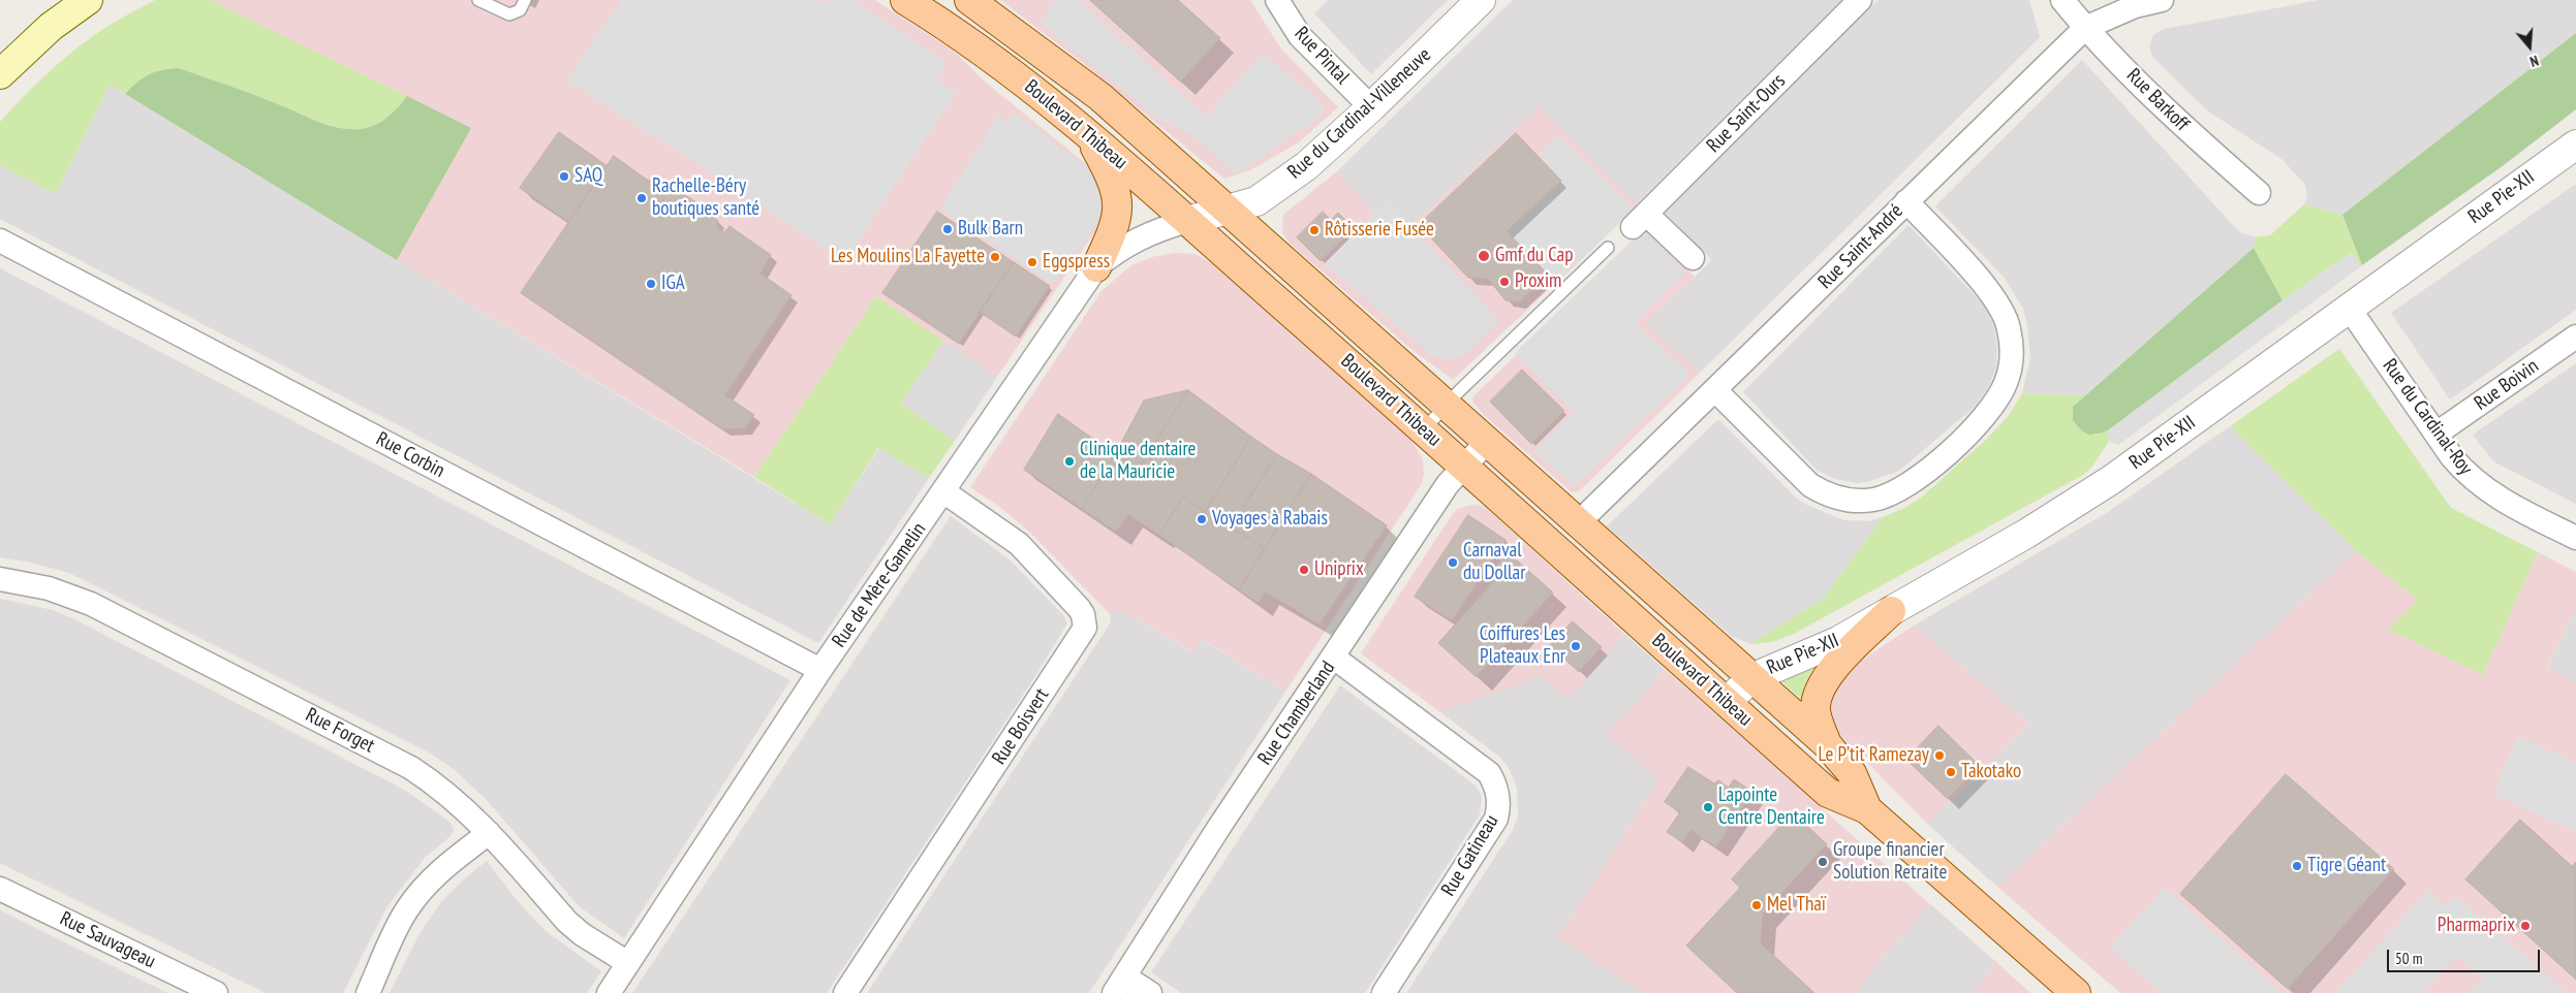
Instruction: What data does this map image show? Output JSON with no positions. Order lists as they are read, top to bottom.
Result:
{
  "streets": {
    "main road": ["Boulevard Thibeau"],
    "street": [
      "Rue Pintal",
      "Rue Barkoff",
      "Rue du Cardinal-Villeneuve",
      "Rue Saint-Ours",
      "Rue Pie-XII",
      "Rue Saint-André",
      "Rue Boivin",
      "Rue du Cardinal-Roy",
      "Rue Corbin",
      "Rue de Mère-Gamelin",
      "Rue Chamberland",
      "Rue Boisvert",
      "Rue Forget",
      "Rue Gatineau",
      "Rue Sauvageau"
    ]
  },
  "crossings": [
    ["Rue Pintal", "Rue du Cardinal-Villeneuve"],
    ["Rue Barkoff", "Rue Saint-André"],
    ["Rue du Cardinal-Villeneuve", "Boulevard Thibeau"],
    ["Rue du Cardinal-Villeneuve", "Rue de Mère-Gamelin"],
    ["Boulevard Thibeau", "Rue Pie-XII"],
    ["Boulevard Thibeau", "Rue Saint-André"],
    ["Boulevard Thibeau", "Rue de Mère-Gamelin"],
    ["Boulevard Thibeau", "Rue Chamberland"],
    ["Rue Pie-XII", "Rue du Cardinal-Roy"],
    ["Rue Boivin", "Rue du Cardinal-Roy"],
    ["Rue Corbin", "Rue de Mère-Gamelin"],
    ["Rue de Mère-Gamelin", "Rue Boisvert"],
    ["Rue de Mère-Gamelin", "Rue Forget"],
    ["Rue Chamberland", "Rue Gatineau"]
  ],
  "places": [
    "SAQ",
    "Rachelle-Béry boutiques santé",
    "Bulk Barn",
    "Rôtisserie Fusée",
    "Gmf du Cap",
    "Les Moulins La Fayette",
    "Eggspress",
    "Proxim",
    "IGA",
    "Clinique dentaire de la Mauricie",
    "Voyages à Rabais",
    "Carnaval du Dollar",
    "Uniprix",
    "Coiffures Les Plateaux Enr",
    "Le P’tit Ramezay",
    "Takotako",
    "Lapointe Centre Dentaire",
    "Groupe financier Solution Retraite",
    "Tigre Géant",
    "Mel Thaï",
    "Pharmaprix"
  ],
  "scale_bar": "50 m",
  "north": "bottom"
}
